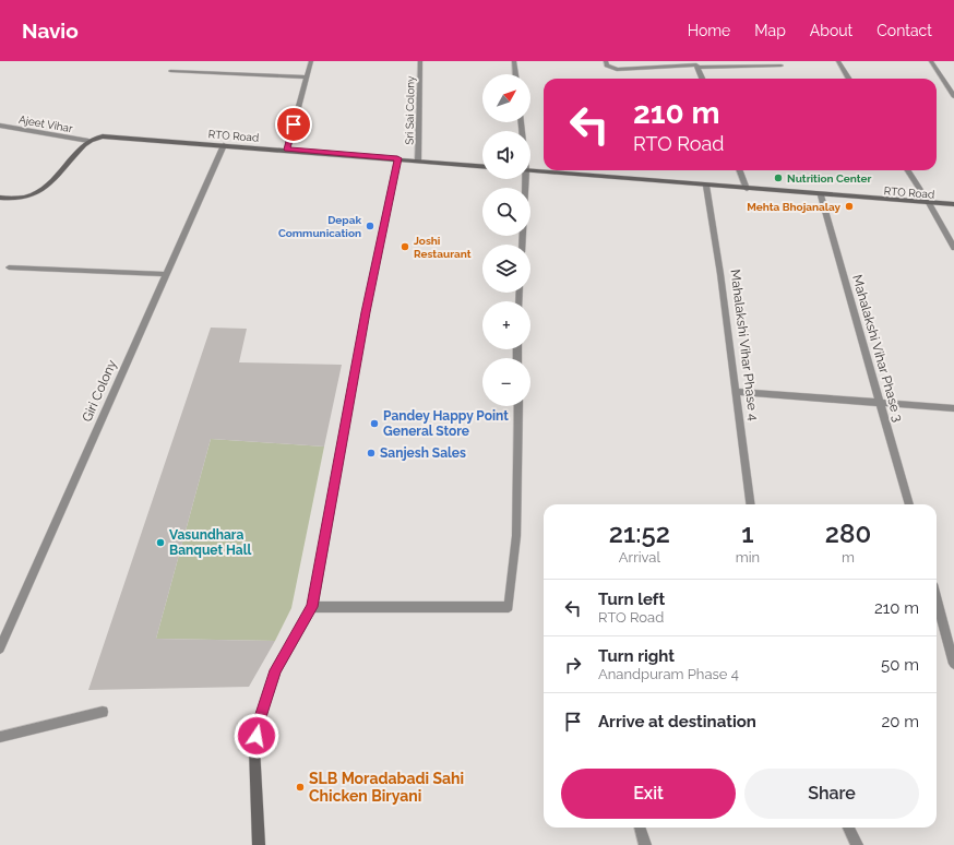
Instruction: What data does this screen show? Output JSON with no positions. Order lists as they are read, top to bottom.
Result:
{
  "streets": {
    "street": [
      "Sri Sai Colony",
      "Ajeet Vihar",
      "RTO Road",
      "Mahalakshi Vihar Phase 4",
      "Mahalakshi Vihar Phase 3",
      "Giri Colony"
    ]
  },
  "crossings": [
    ["Sri Sai Colony", "RTO Road"],
    ["Ajeet Vihar", "RTO Road"],
    ["RTO Road", "Mahalakshi Vihar Phase 4"],
    ["RTO Road", "Mahalakshi Vihar Phase 3"],
    ["RTO Road", "Giri Colony"]
  ],
  "places": [
    "Nutrition Center",
    "Mehta Bhojanalay",
    "Depak Communication",
    "Joshi Restaurant",
    "Pandey Happy Point General Store",
    "Sanjesh Sales",
    "Vasundhara Banquet Hall",
    "SLB Moradabadi Sahi Chicken Biryani"
  ],
  "north": "top right",
  "page": {
    "header": "Navio",
    "nav": [
      "Home",
      "Map",
      "About",
      "Contact"
    ],
    "map_buttons": ["+", "−"],
    "turn": ["210 m", "RTO Road"],
    "eta": [
      "21:52",
      "Arrival",
      "1",
      "min",
      "280",
      "m"
    ],
    "list": [
      {
        "name": "Turn left",
        "note": "RTO Road",
        "value": "210 m"
      },
      {
        "name": "Turn right",
        "note": "Anandpuram Phase 4",
        "value": "50 m"
      },
      {
        "name": "Arrive at destination",
        "value": "20 m"
      }
    ],
    "buttons": ["Exit", "Share"]
  }
}
